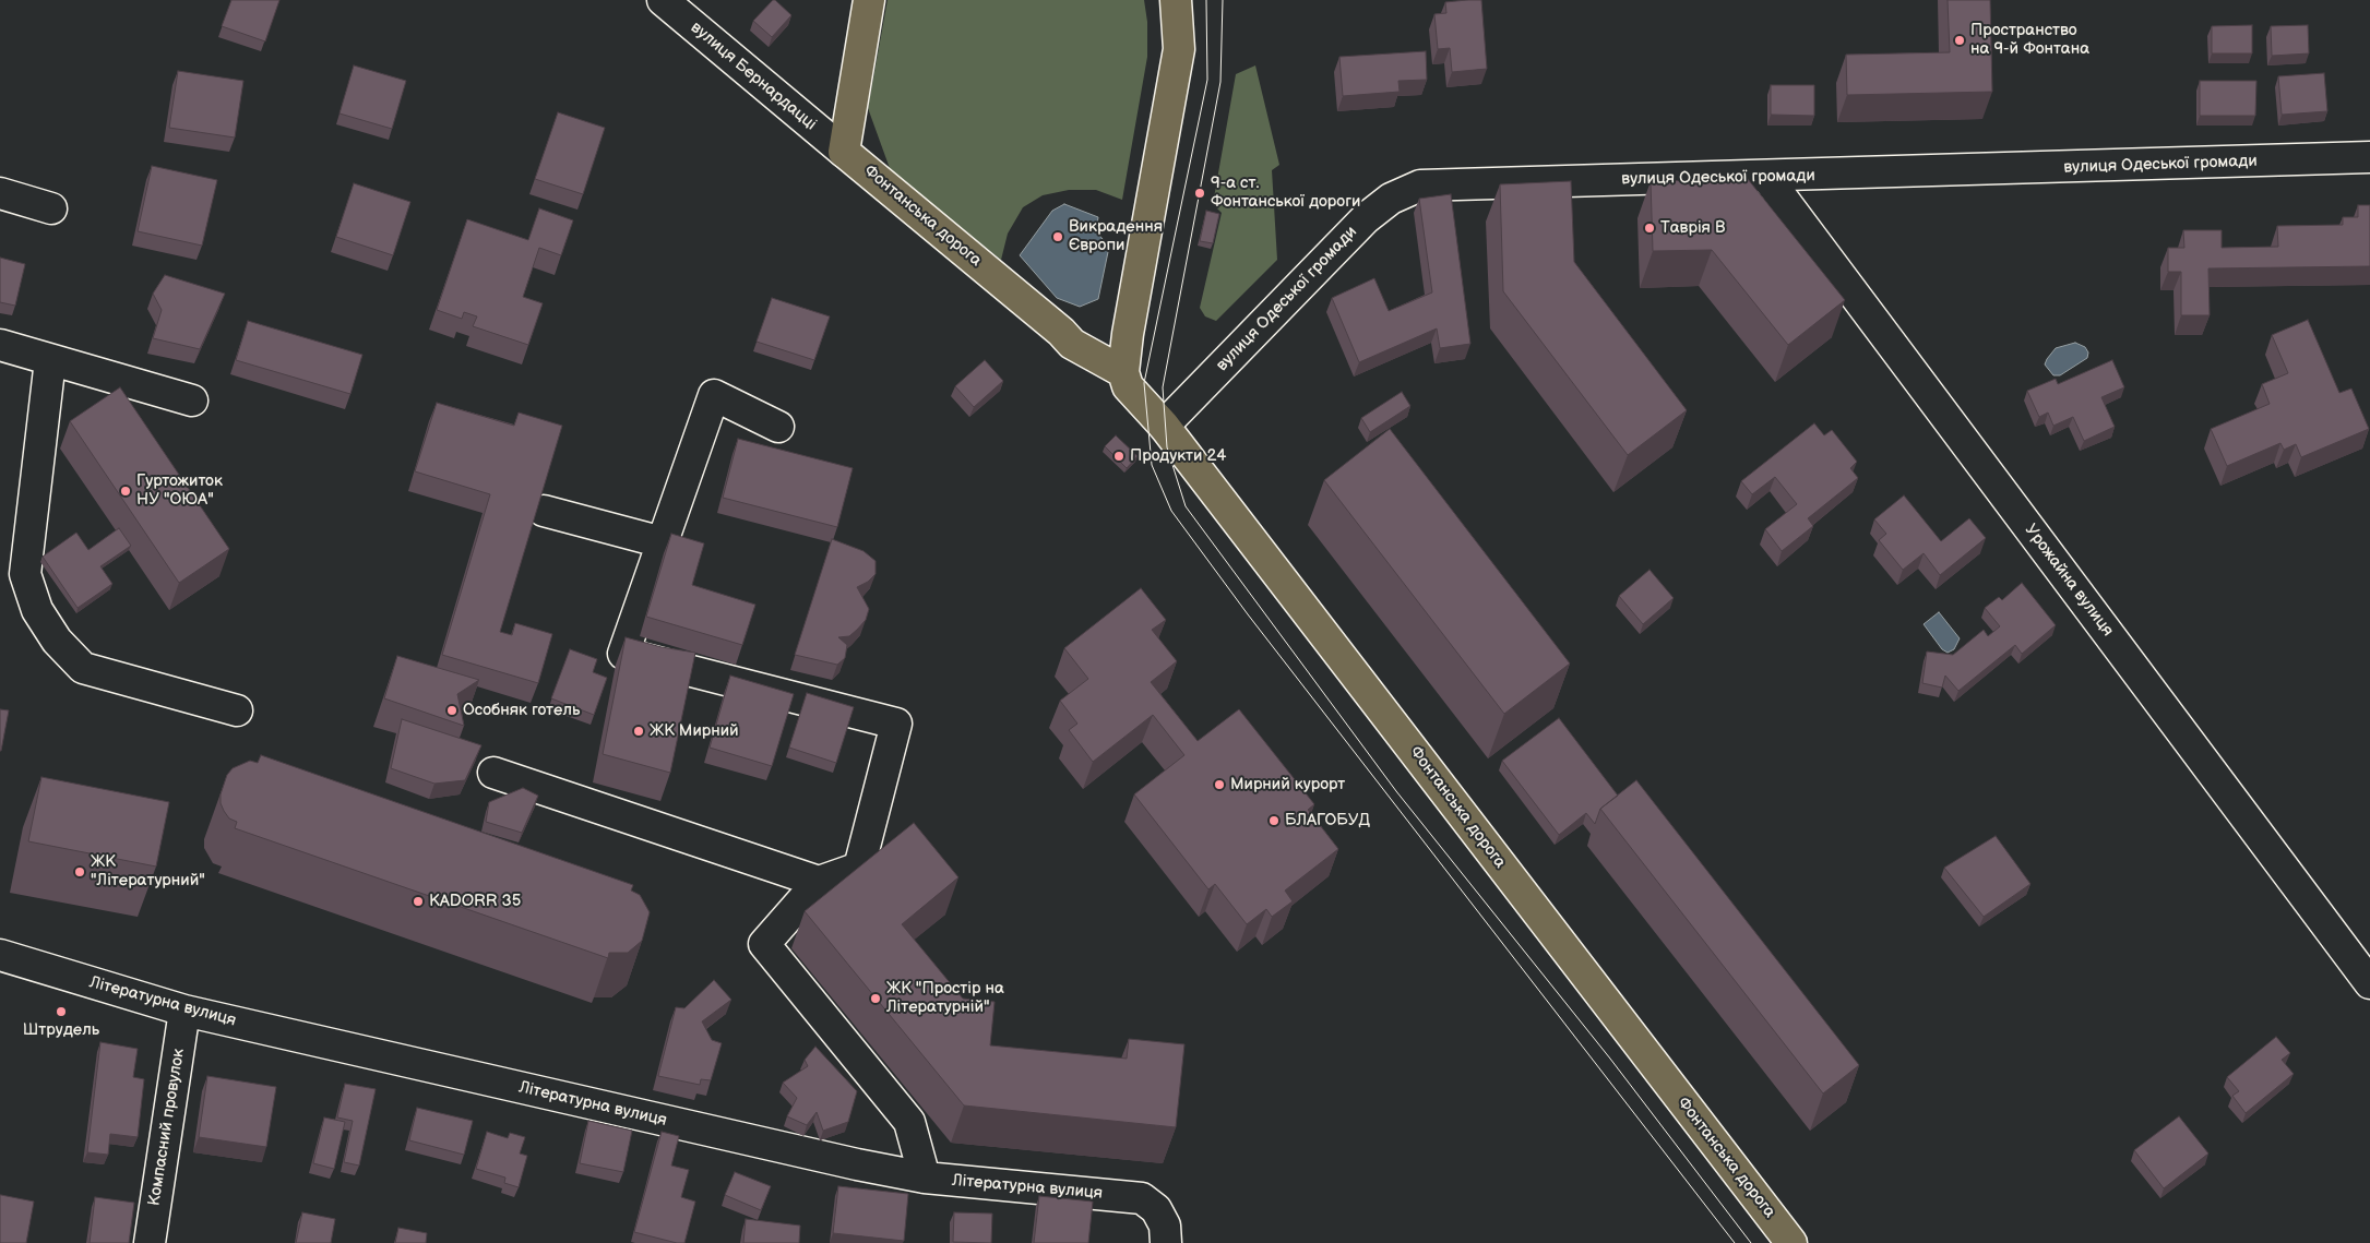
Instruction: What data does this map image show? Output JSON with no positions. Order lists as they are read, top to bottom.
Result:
{
  "streets": {
    "main road": ["Фонтанська дорога"],
    "street": [
      "вулиця Бернардацці",
      "вулиця Одеської громади",
      "Урожайна вулиця",
      "Літературна вулиця",
      "Компасний провулок"
    ]
  },
  "crossings": [
    ["вулиця Бернардацці", "Фонтанська дорога"],
    ["вулиця Одеської громади", "Фонтанська дорога"],
    ["вулиця Одеської громади", "Урожайна вулиця"],
    ["Літературна вулиця", "Компасний провулок"]
  ],
  "places": [
    "Пространство на 9-й Фонтана",
    "9-а ст. Фонтанської дороги",
    "Таврія В",
    "Викрадення Європи",
    "Продукти 24",
    "Гуртожиток НУ \"ОЮА\"",
    "Особняк готель",
    "ЖК Мирний",
    "Мирний курорт",
    "БЛАГОБУД",
    "ЖК \"Літературний\"",
    "KADORR 35",
    "ЖК \"Простір на Літературній\"",
    "Штрудель"
  ]
}
